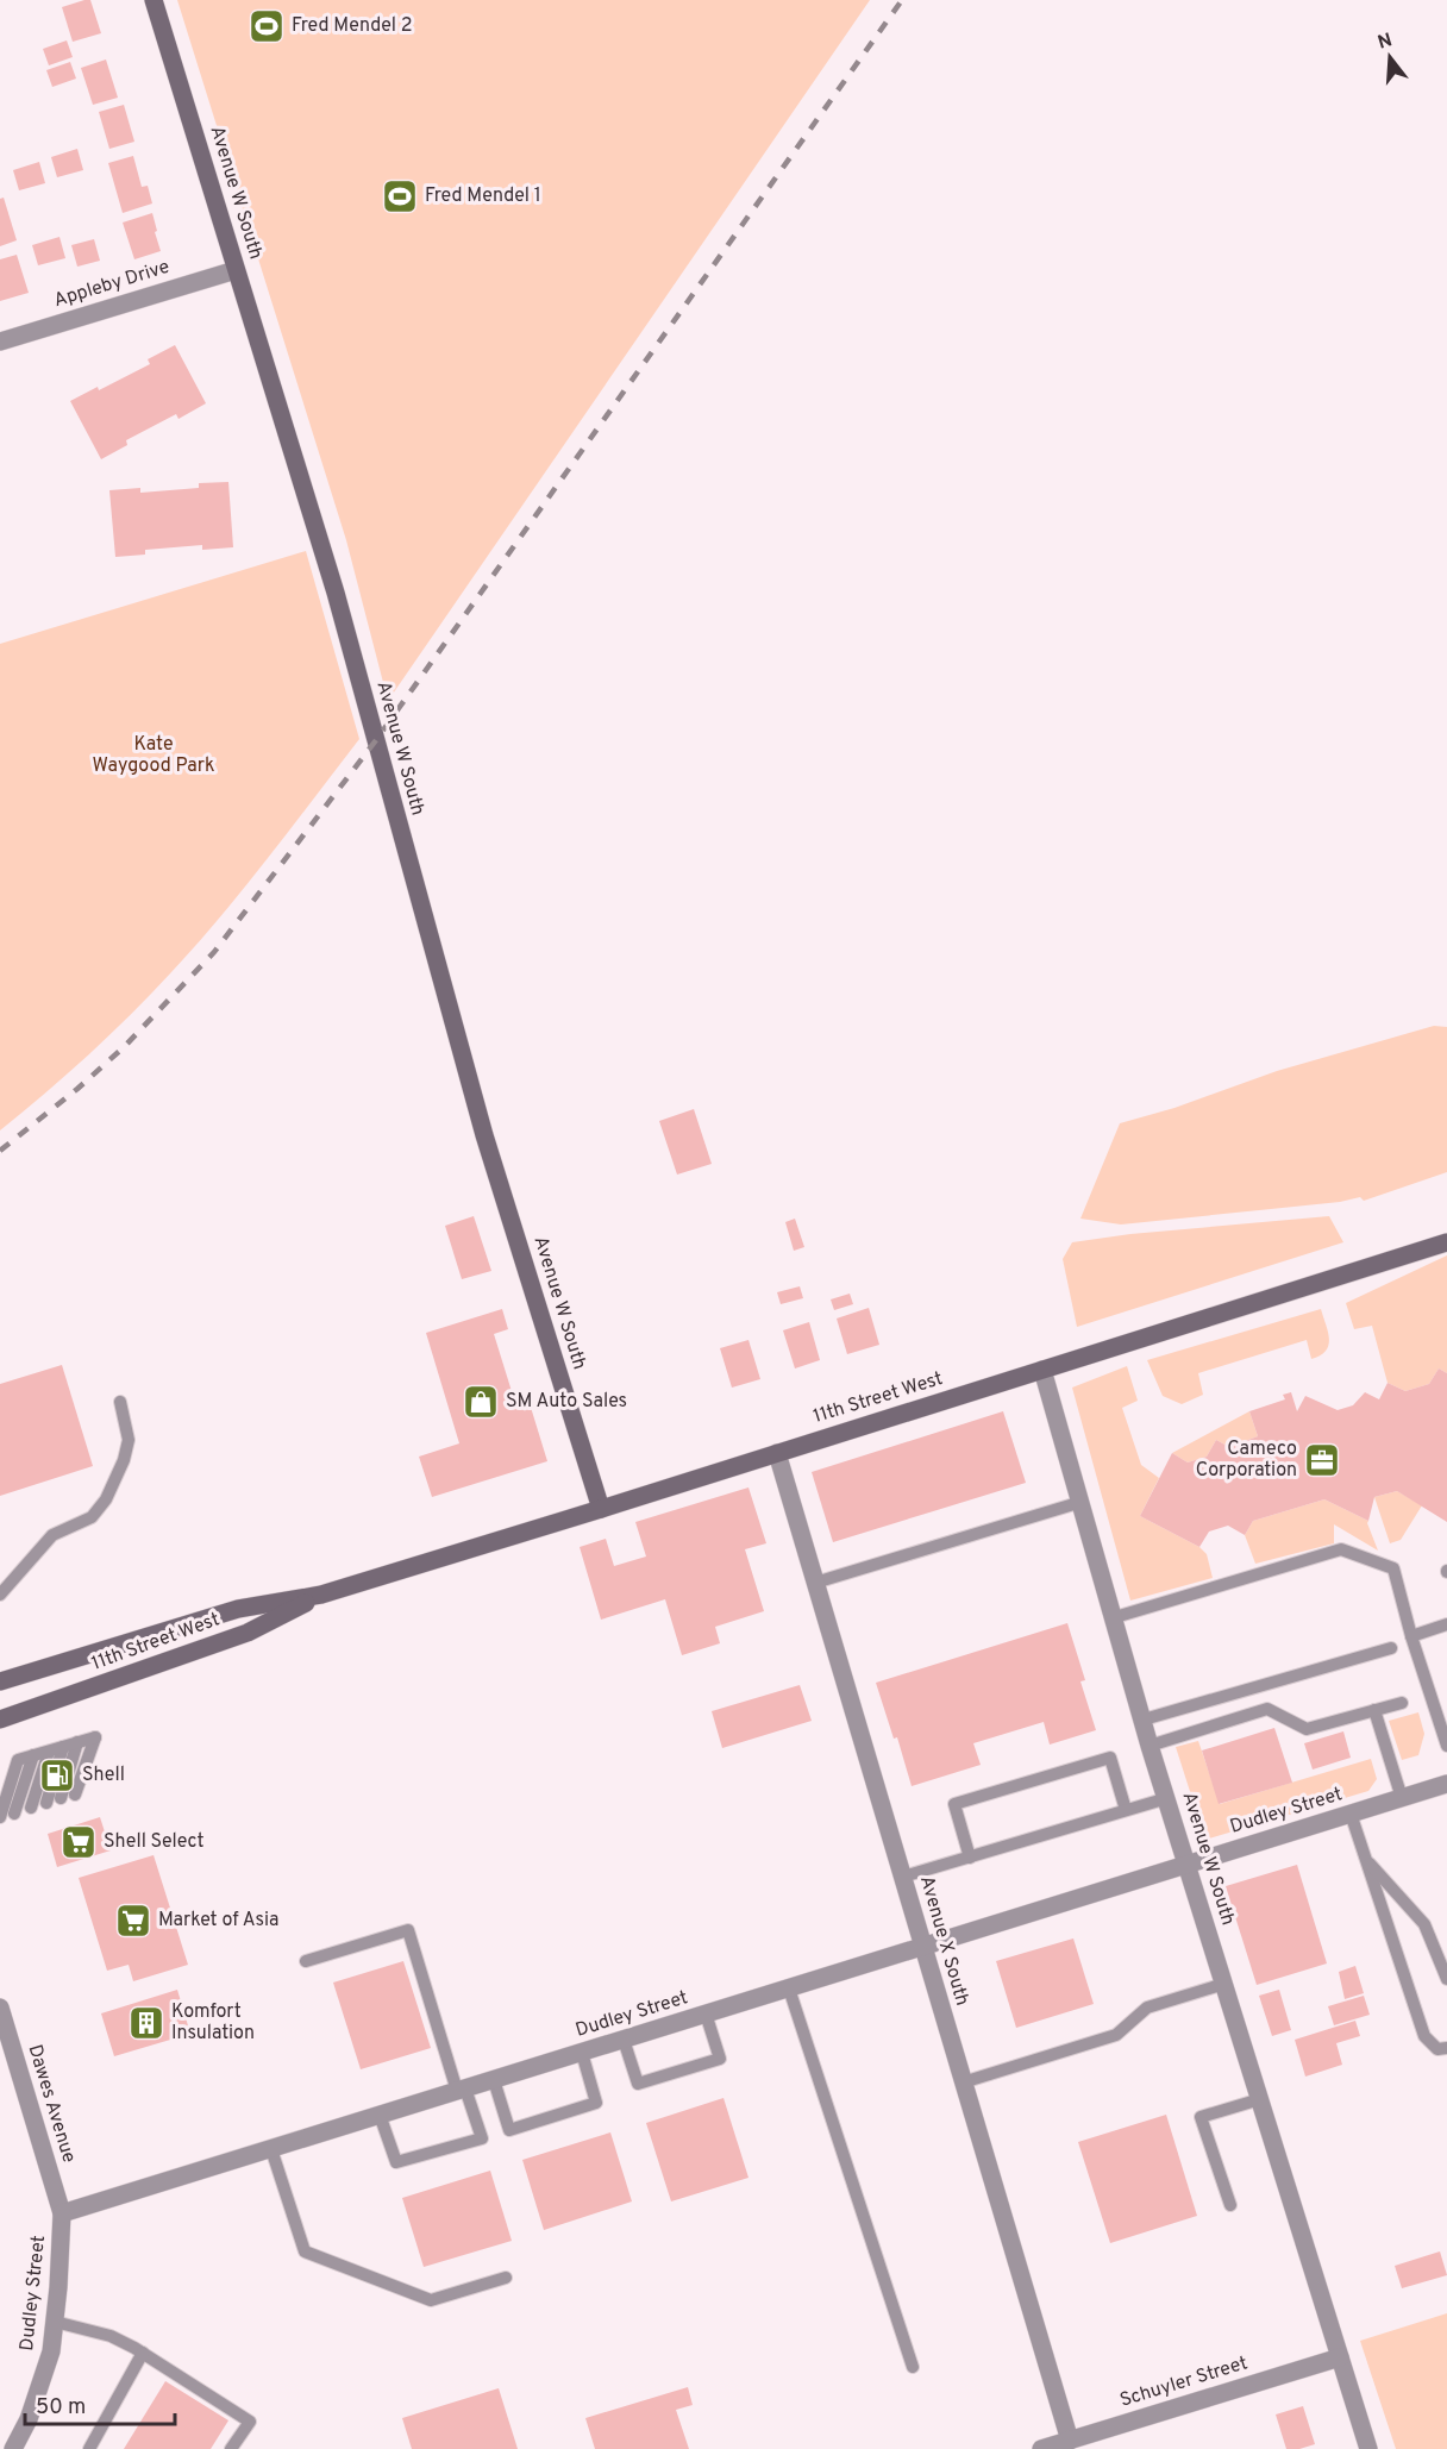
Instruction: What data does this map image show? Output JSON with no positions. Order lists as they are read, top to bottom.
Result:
{
  "streets": {
    "main road": ["Avenue W South", "11th Street West"],
    "street": [
      "Appleby Drive",
      "Dudley Street",
      "Avenue X South",
      "Dawes Avenue",
      "Schuyler Street"
    ]
  },
  "crossings": [
    ["Avenue W South", "Appleby Drive"],
    ["Avenue W South", "11th Street West"],
    ["Avenue W South", "Dudley Street"],
    ["Avenue W South", "Schuyler Street"],
    ["11th Street West", "Avenue X South"],
    ["Dudley Street", "Avenue X South"],
    ["Dudley Street", "Dawes Avenue"],
    ["Avenue X South", "Schuyler Street"]
  ],
  "parks": ["Kate Waygood Park"],
  "places": {
    "sports": ["Fred Mendel 2", "Fred Mendel 1"],
    "shop": ["SM Auto Sales"],
    "office": ["Cameco Corporation"],
    "fuel station": ["Shell"],
    "supermarket": ["Shell Select", "Market of Asia"],
    "building": ["Komfort Insulation"]
  },
  "scale_bar": "50 m",
  "north": "top"
}
